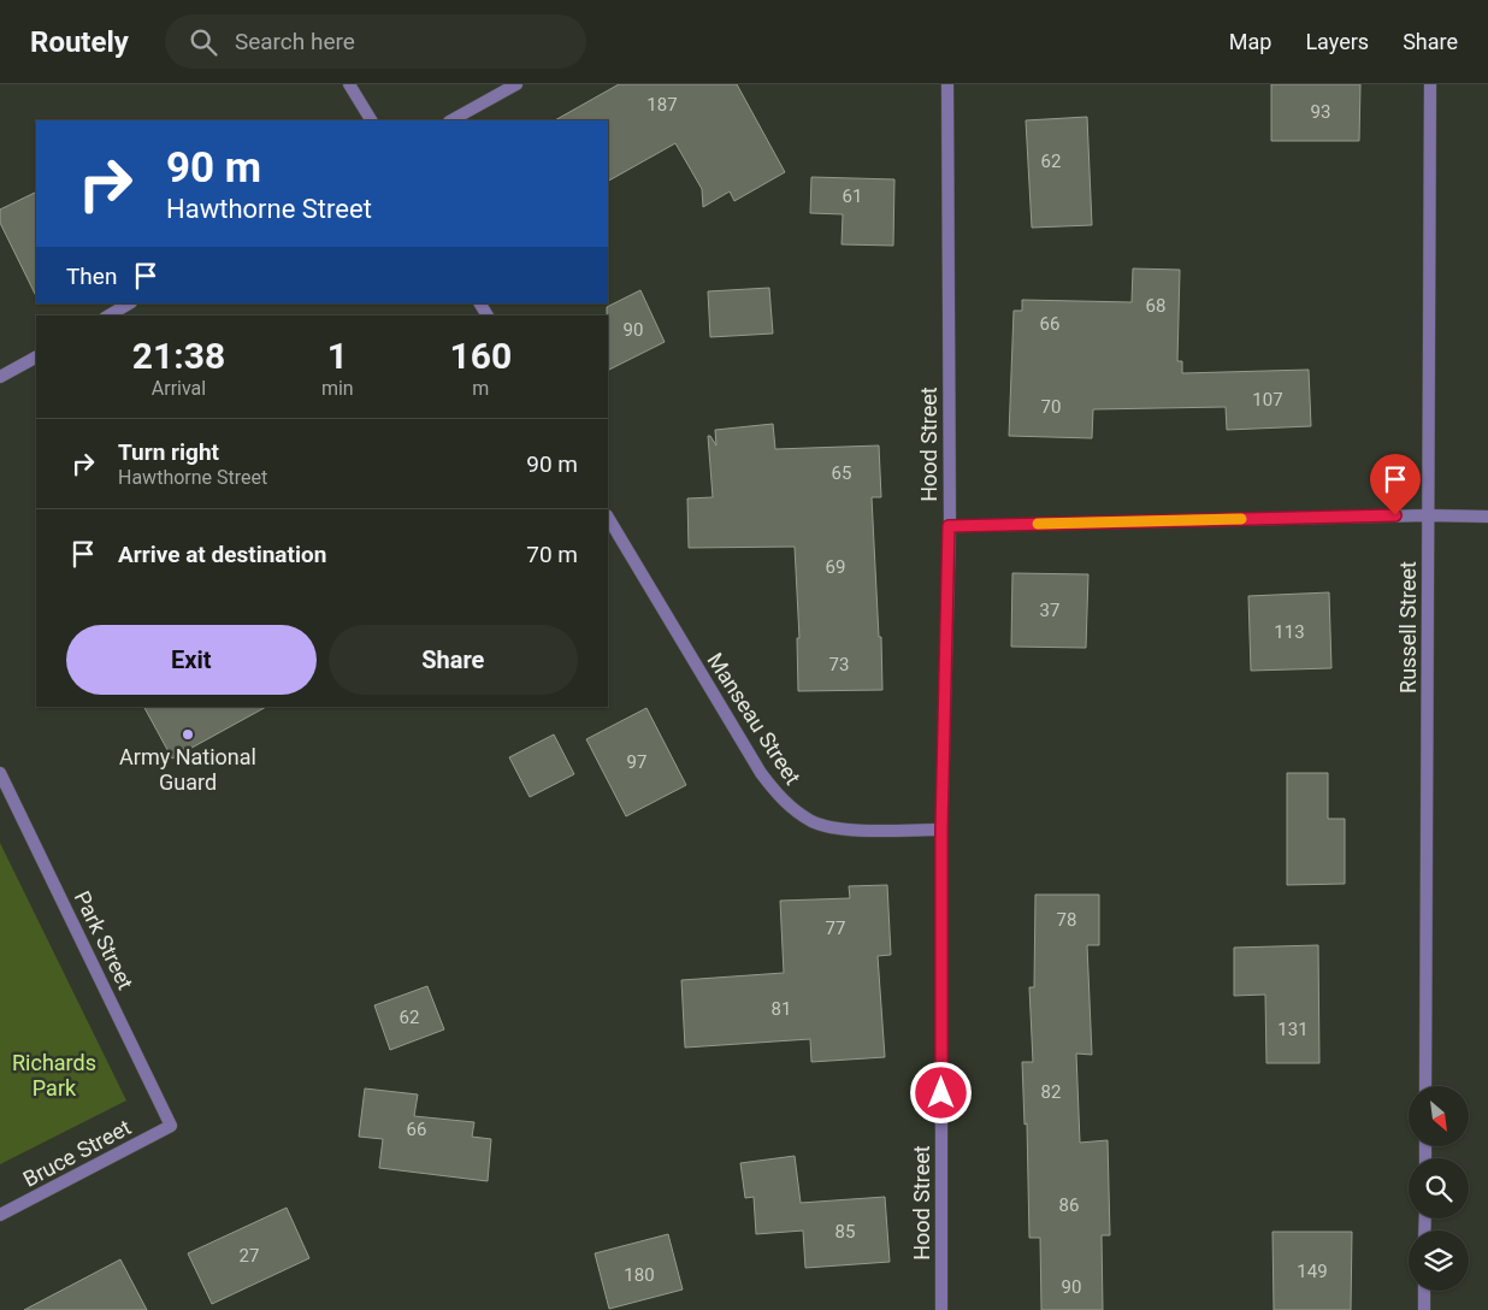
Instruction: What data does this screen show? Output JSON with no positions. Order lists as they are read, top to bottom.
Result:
{
  "streets": {
    "street": [
      "Hood Street",
      "Russell Street",
      "Manseau Street",
      "Park Street",
      "Bruce Street"
    ]
  },
  "crossings": [
    ["Hood Street", "Manseau Street"],
    ["Park Street", "Bruce Street"]
  ],
  "parks": ["Richards Park"],
  "places": ["Army National Guard"],
  "house_numbers": [
    "187",
    "93",
    "62",
    "61",
    "68",
    "66",
    "90",
    "107",
    "70",
    "65",
    "69",
    "37",
    "113",
    "73",
    "97",
    "78",
    "77",
    "81",
    "62",
    "131",
    "82",
    "66",
    "86",
    "85",
    "27",
    "149",
    "180",
    "90"
  ],
  "north": "bottom right",
  "page": {
    "header": "Routely",
    "search": "Search here",
    "nav": ["Map", "Layers", "Share"],
    "turn": ["90 m", "Hawthorne Street"],
    "then": "Then",
    "eta": [
      "21:38",
      "Arrival",
      "1",
      "min",
      "160",
      "m"
    ],
    "list": [
      {
        "name": "Turn right",
        "note": "Hawthorne Street",
        "value": "90 m"
      },
      {
        "name": "Arrive at destination",
        "value": "70 m"
      }
    ],
    "buttons": ["Exit", "Share"]
  }
}
